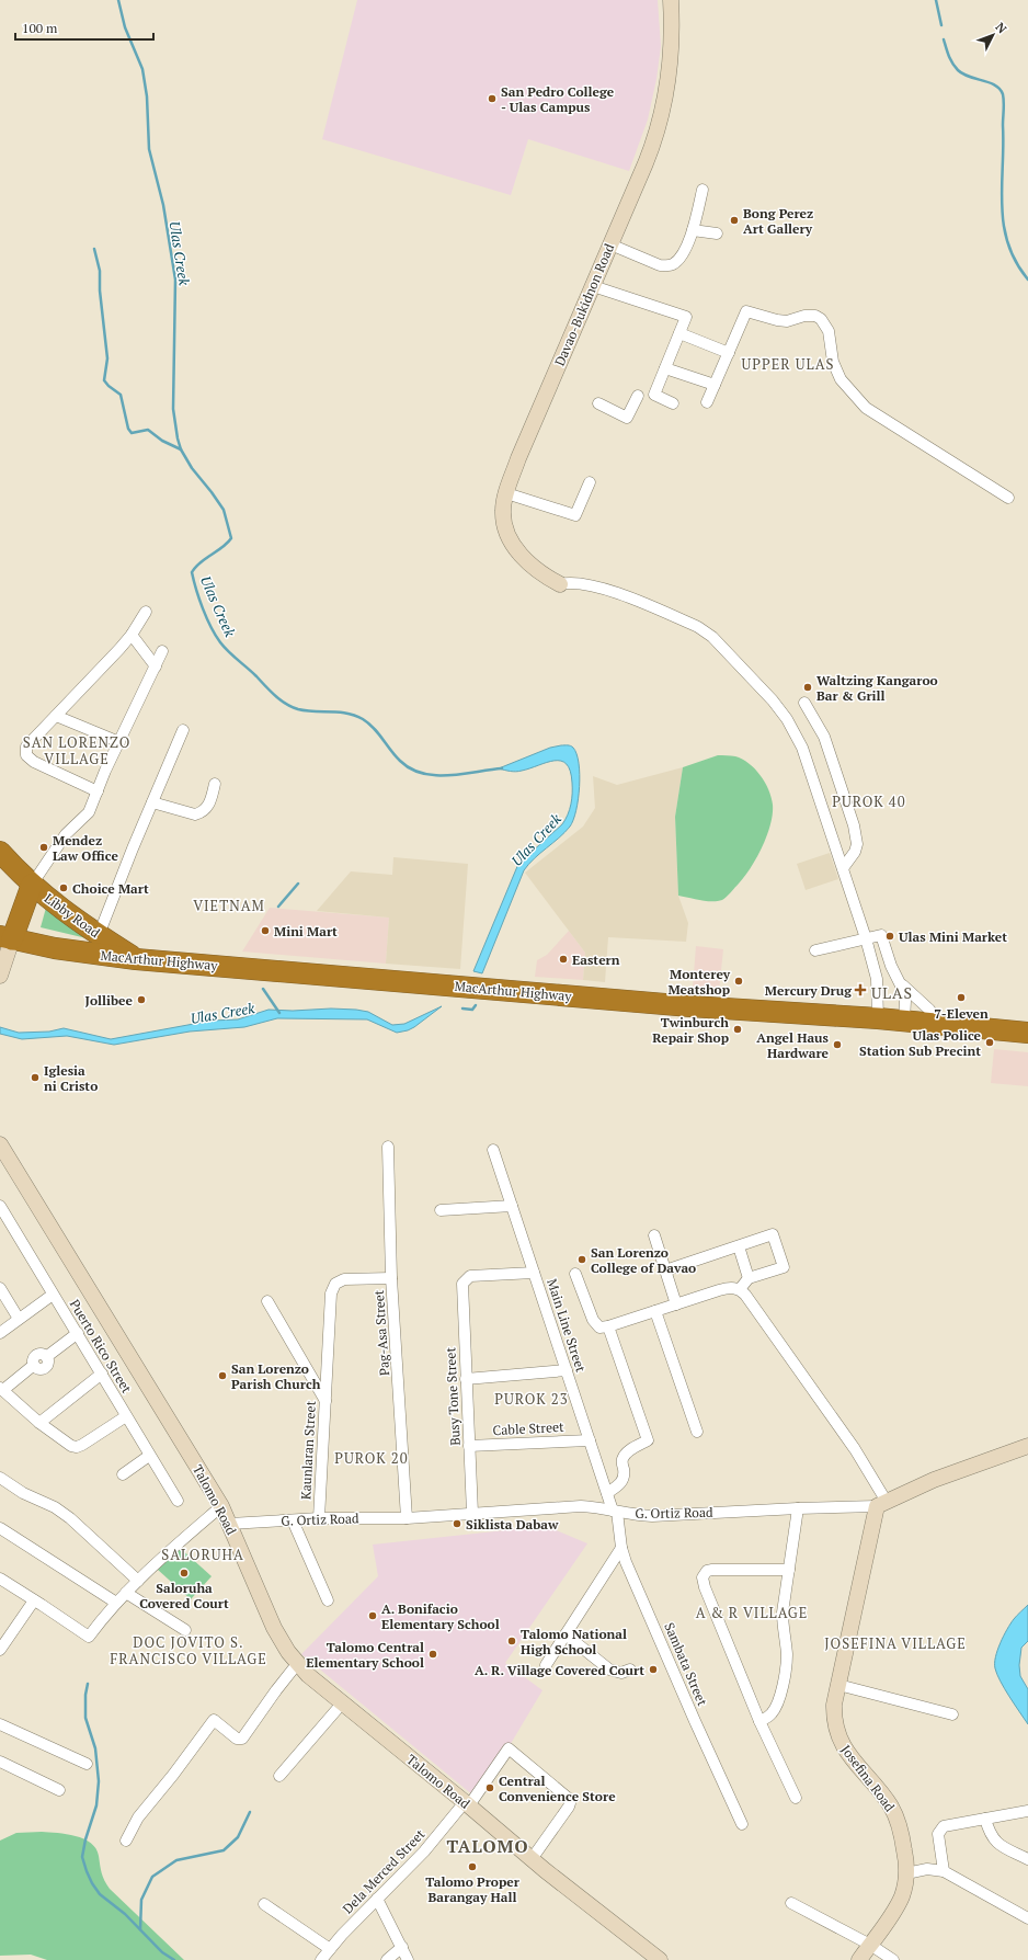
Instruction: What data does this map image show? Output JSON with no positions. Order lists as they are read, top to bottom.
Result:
{
  "streets": {
    "highway": ["Libby Road", "MacArthur Highway"],
    "street": [
      "Davao-Bukidnon Road",
      "Main Line Street",
      "Pag-Asa Street",
      "Puerto Rico Street",
      "Busy Tone Street",
      "Cable Street",
      "Kaunlaran Street",
      "Talomo Road",
      "G. Ortiz Road",
      "Sambata Street",
      "Josefina Road",
      "Dela Merced Street"
    ]
  },
  "crossings": [
    ["Libby Road", "MacArthur Highway"],
    ["Main Line Street", "Busy Tone Street"],
    ["Main Line Street", "Cable Street"],
    ["Main Line Street", "G. Ortiz Road"],
    ["Main Line Street", "Sambata Street"],
    ["Pag-Asa Street", "Kaunlaran Street"],
    ["Pag-Asa Street", "G. Ortiz Road"],
    ["Busy Tone Street", "Cable Street"],
    ["Busy Tone Street", "G. Ortiz Road"],
    ["Kaunlaran Street", "G. Ortiz Road"],
    ["Talomo Road", "G. Ortiz Road"],
    ["Talomo Road", "Dela Merced Street"],
    ["G. Ortiz Road", "Sambata Street"],
    ["G. Ortiz Road", "Josefina Road"]
  ],
  "districts": [
    "UPPER ULAS",
    "SAN LORENZO VILLAGE",
    "PUROK 40",
    "VIETNAM",
    "ULAS",
    "PUROK 23",
    "PUROK 20",
    "SALORUHA",
    "A & R VILLAGE",
    "DOC JOVITO S. FRANCISCO VILLAGE",
    "JOSEFINA VILLAGE",
    "TALOMO"
  ],
  "water": ["Ulas Creek"],
  "places": {
    "other": [
      "San Pedro College - Ulas Campus",
      "Bong Perez Art Gallery",
      "Waltzing Kangaroo Bar & Grill",
      "Mendez Law Office",
      "Choice Mart",
      "Mini Mart",
      "Ulas Mini Market",
      "Eastern",
      "Monterey Meatshop",
      "7-Eleven",
      "Jollibee",
      "Twinburch Repair Shop",
      "Ulas Police Station Sub Precint",
      "Angel Haus Hardware",
      "Iglesia ni Cristo",
      "San Lorenzo College of Davao",
      "San Lorenzo Parish Church",
      "Siklista Dabaw",
      "Saloruha Covered Court",
      "A. Bonifacio Elementary School",
      "Talomo National High School",
      "Talomo Central Elementary School",
      "A. R. Village Covered Court",
      "Central Convenience Store",
      "Talomo Proper Barangay Hall"
    ],
    "health": ["Mercury Drug"]
  },
  "scale_bar": "100 m",
  "north": "top right"
}
